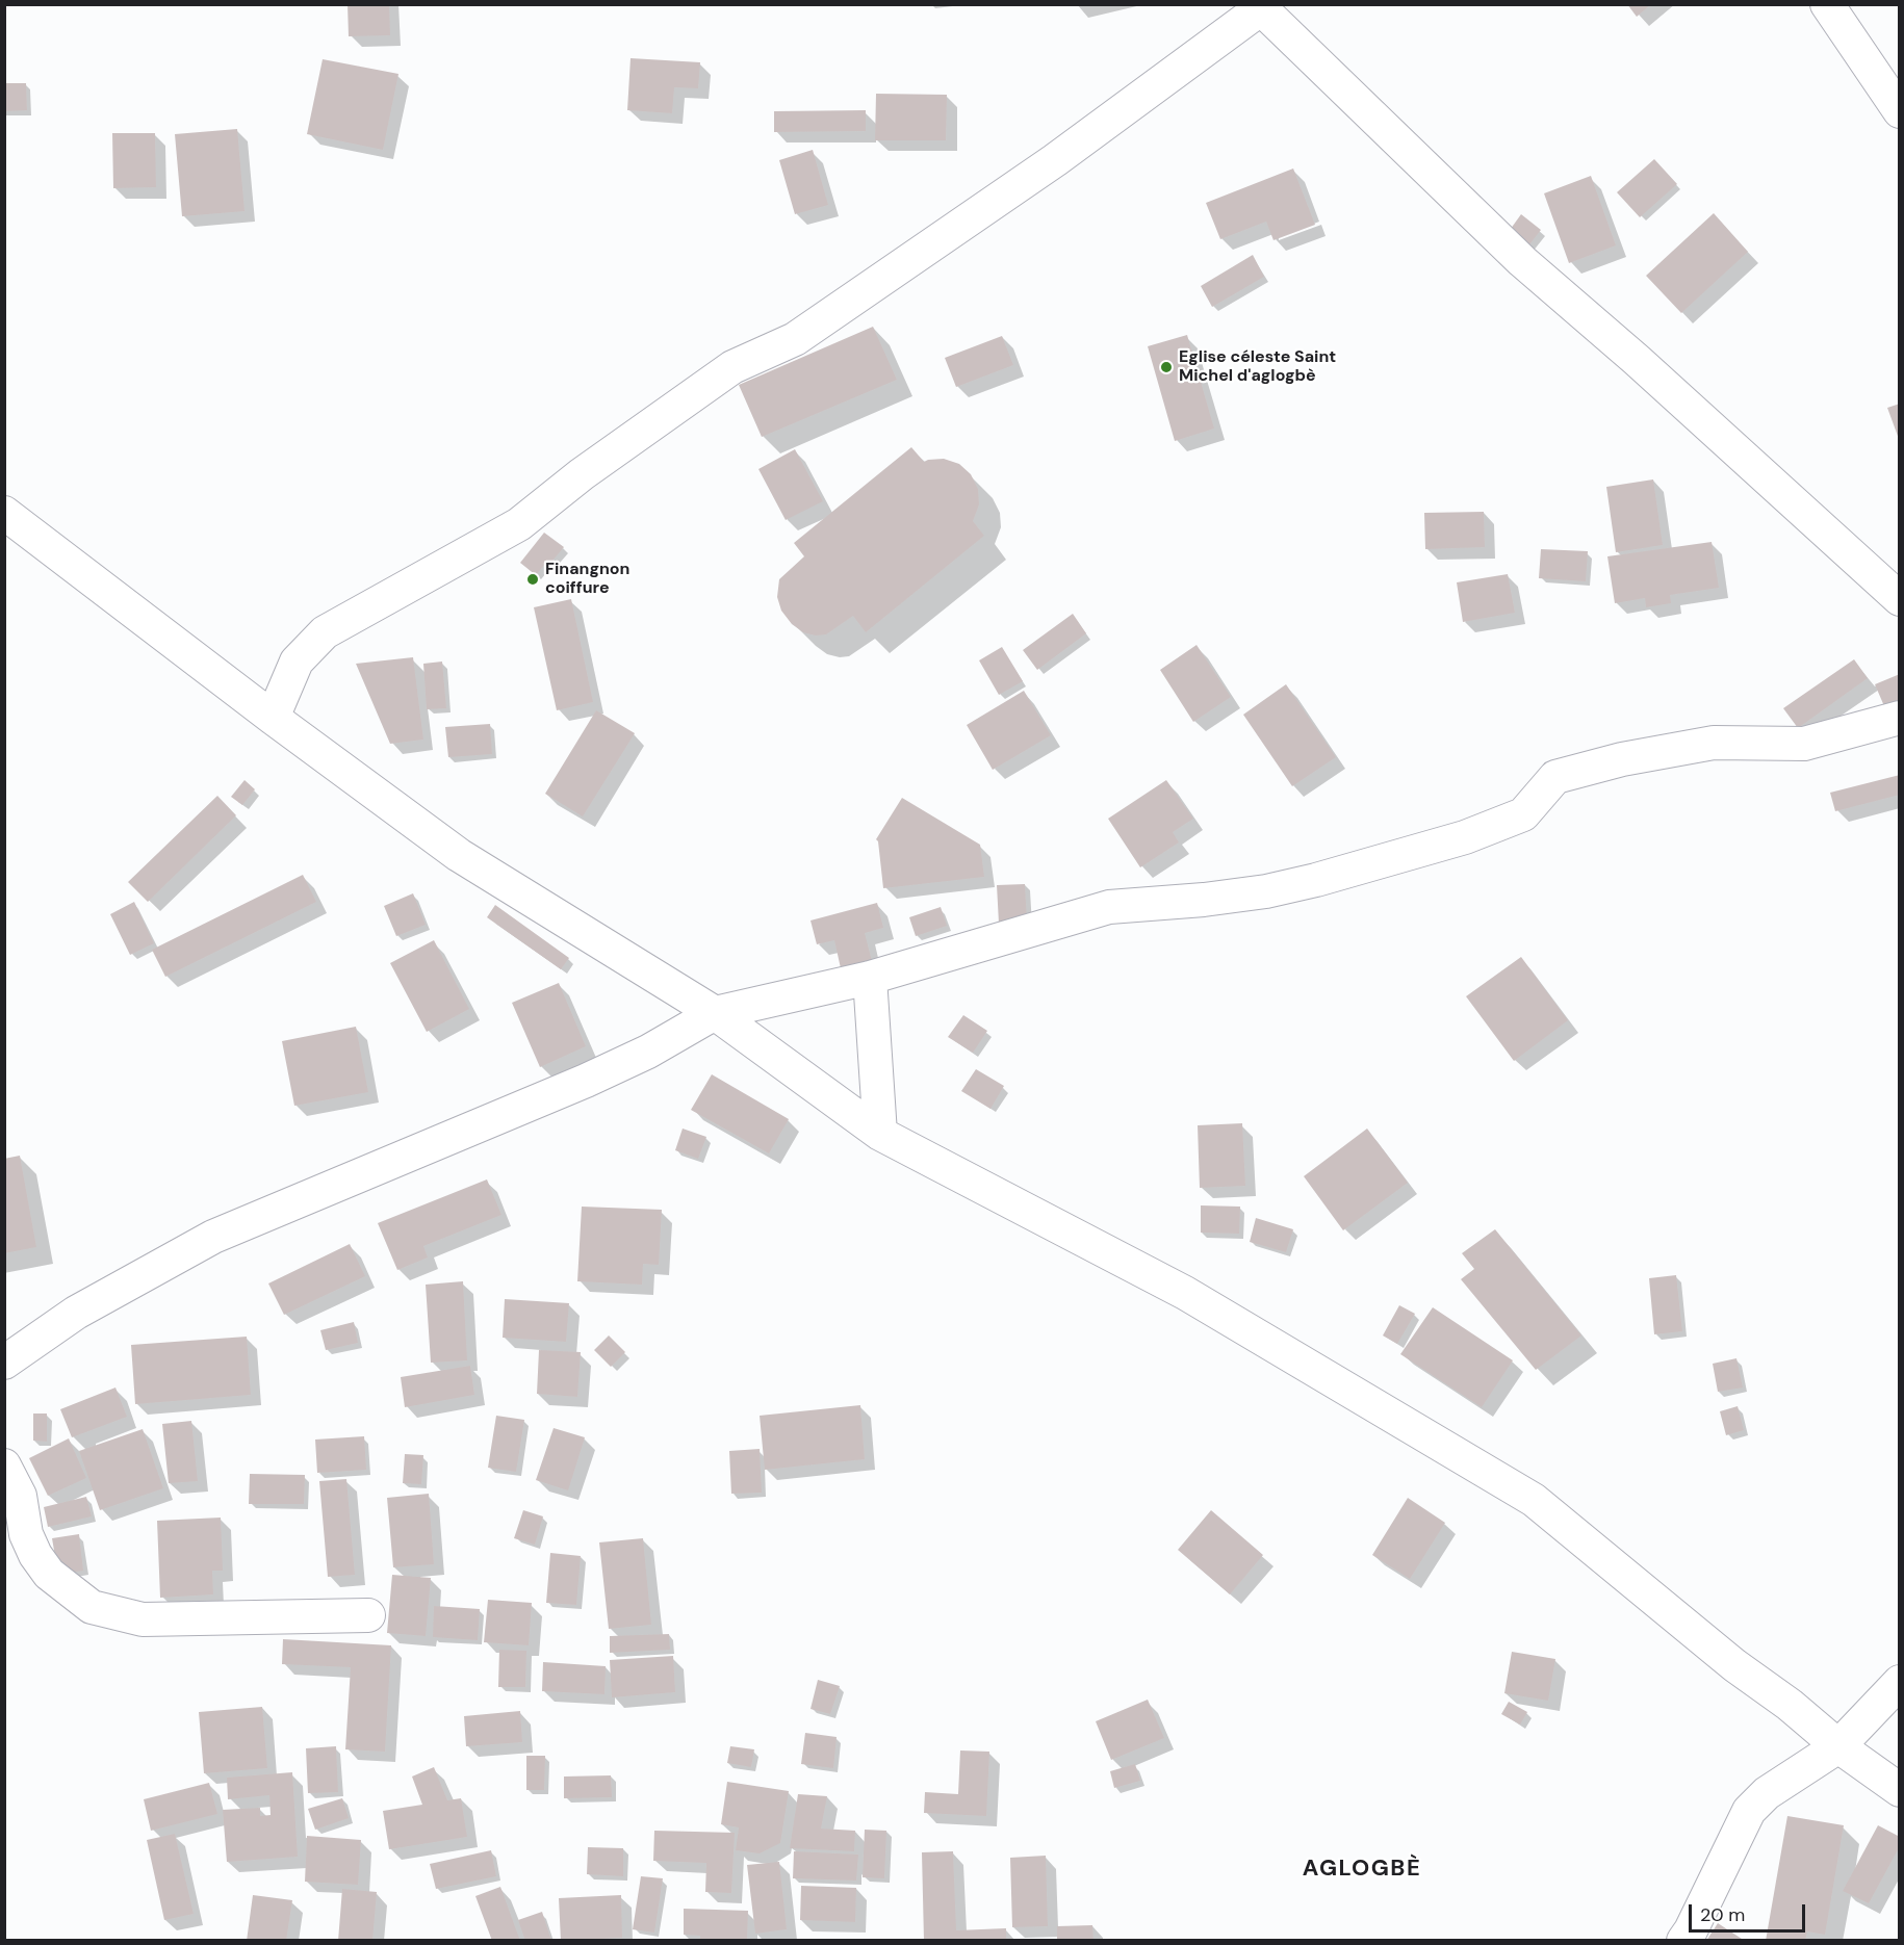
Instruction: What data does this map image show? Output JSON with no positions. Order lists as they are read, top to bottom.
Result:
{
  "districts": ["AGLOGBÈ"],
  "places": ["Eglise céleste Saint Michel d'aglogbè", "Finangnon coiffure"],
  "scale_bar": "20 m"
}
